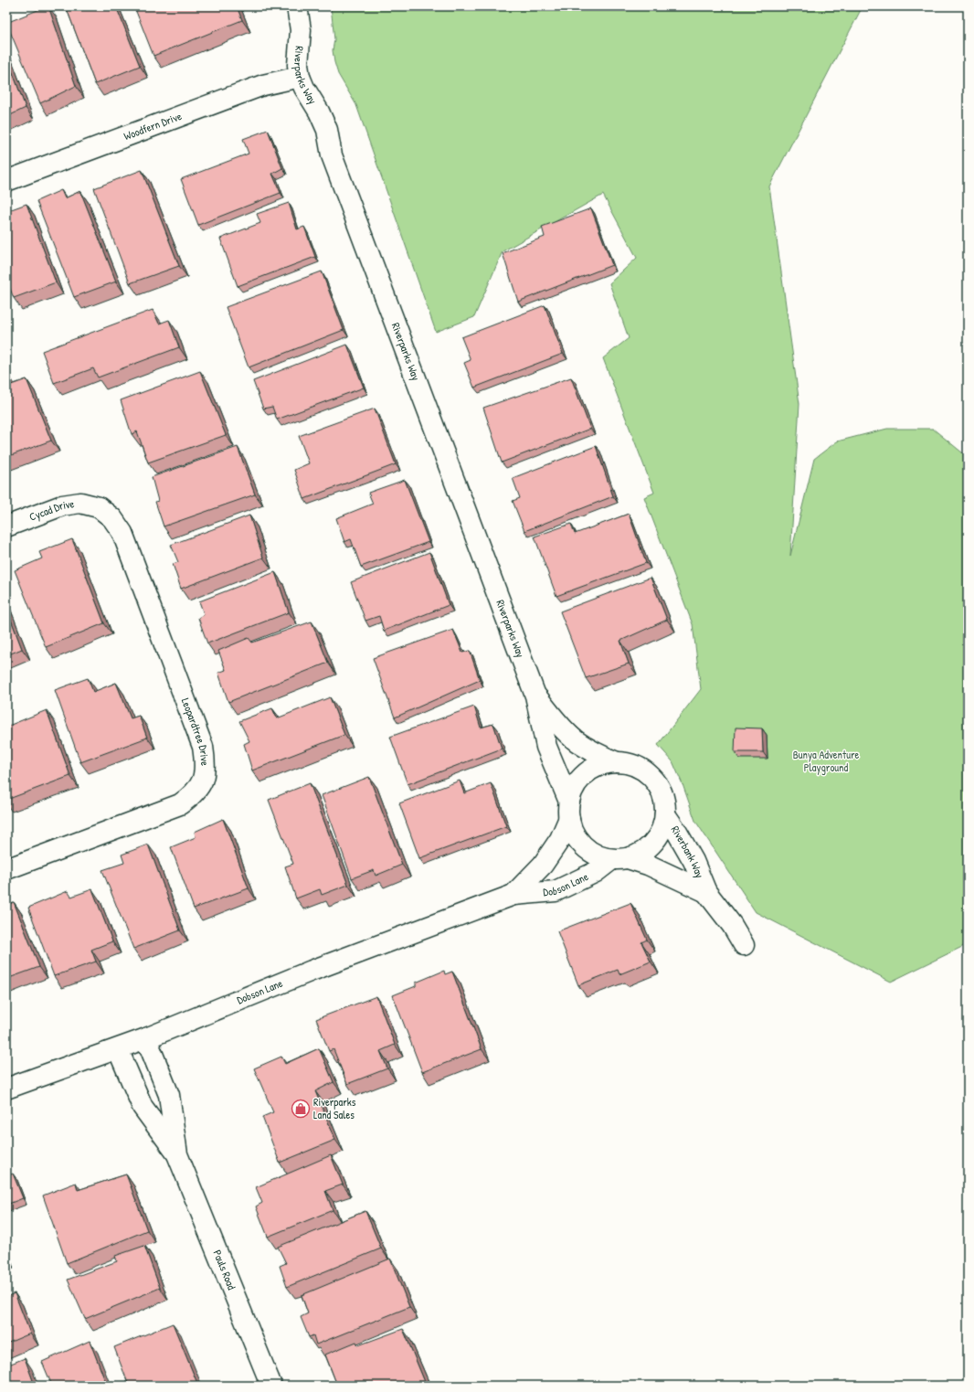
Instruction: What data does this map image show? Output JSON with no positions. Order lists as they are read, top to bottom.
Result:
{
  "streets": {
    "street": [
      "Riverparks Way",
      "Woodfern Drive",
      "Cycad Drive",
      "Leopardtree Drive",
      "Riverbank Way",
      "Dobson Lane",
      "Pauls Road"
    ]
  },
  "crossings": [
    ["Riverparks Way", "Woodfern Drive"],
    ["Riverparks Way", "Riverbank Way"],
    ["Riverparks Way", "Dobson Lane"],
    ["Cycad Drive", "Leopardtree Drive"],
    ["Riverbank Way", "Dobson Lane"],
    ["Dobson Lane", "Pauls Road"]
  ],
  "parks": ["Bunya Adventure Playground"],
  "places": {
    "shop": ["Riverparks Land Sales"]
  }
}
